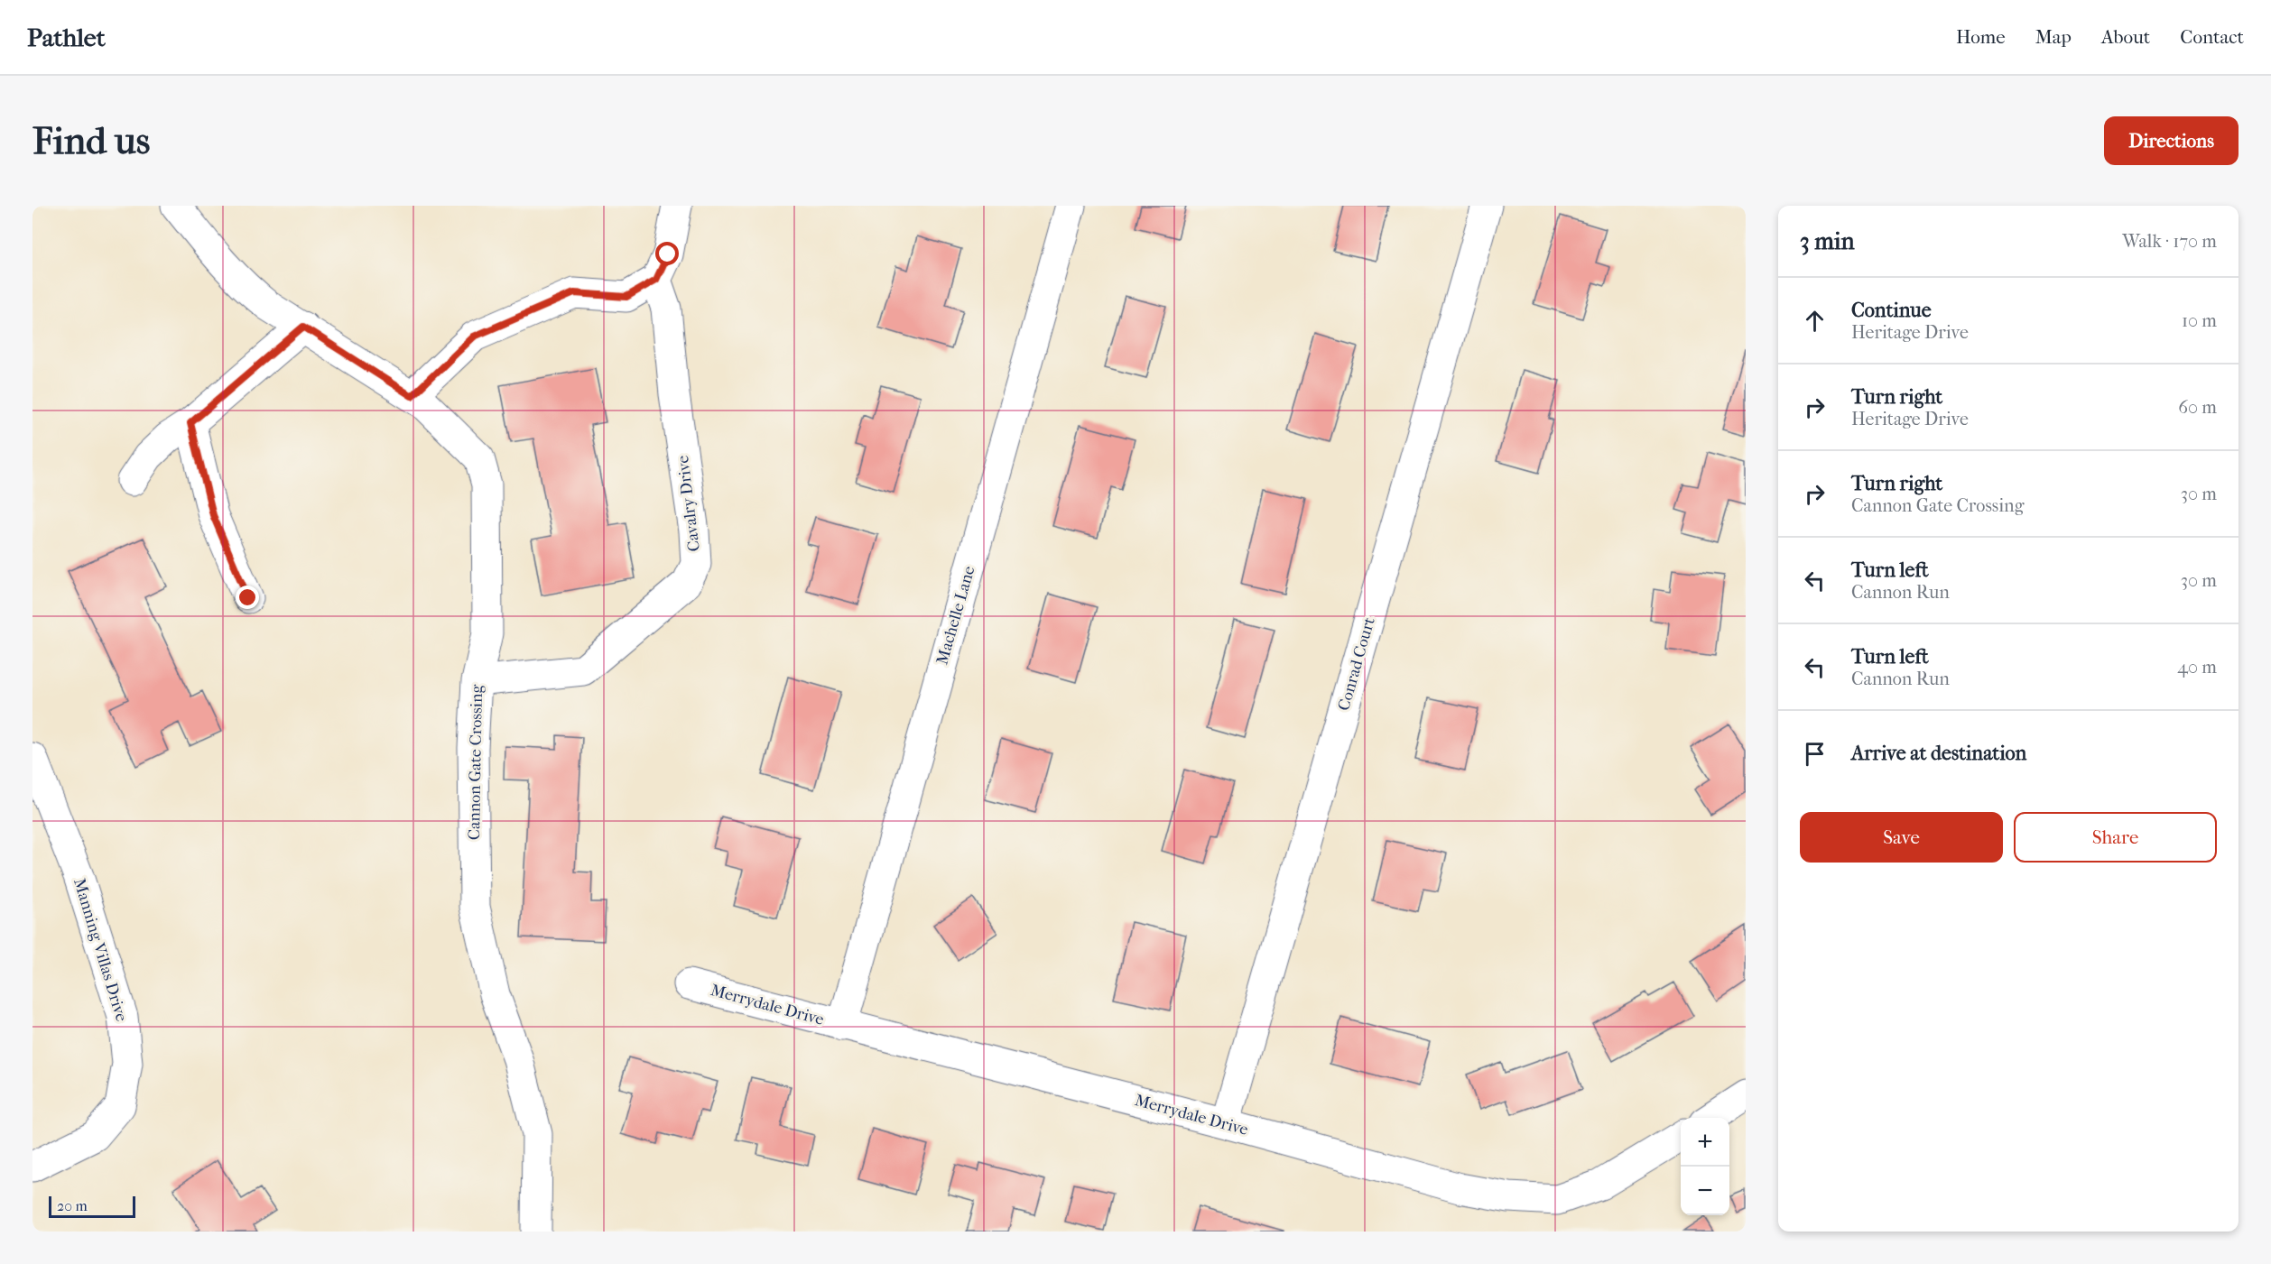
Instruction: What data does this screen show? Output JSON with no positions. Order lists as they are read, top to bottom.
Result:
{
  "streets": {
    "street": [
      "Cavalry Drive",
      "Machelle Lane",
      "Conrad Court",
      "Cannon Gate Crossing",
      "Manning Villas Drive",
      "Merrydale Drive"
    ]
  },
  "crossings": [
    ["Cavalry Drive", "Cannon Gate Crossing"],
    ["Machelle Lane", "Merrydale Drive"],
    ["Conrad Court", "Merrydale Drive"]
  ],
  "scale_bar": "20 m",
  "page": {
    "header": "Pathlet",
    "nav": [
      "Home",
      "Map",
      "About",
      "Contact"
    ],
    "buttons": [
      "Directions",
      ["Save", "Share"]
    ],
    "title": "Find us",
    "heading": ["3 min", "Walk · 170 m"],
    "list": [
      ["Continue", "Heritage Drive", "10 m"],
      ["Turn right", "Heritage Drive", "60 m"],
      ["Turn right", "Cannon Gate Crossing", "30 m"],
      ["Turn left", "Cannon Run", "30 m"],
      ["Turn left", "Cannon Run", "40 m"],
      "Arrive at destination"
    ],
    "map_buttons": ["+", "−"],
    "scale": "20 m"
  }
}
